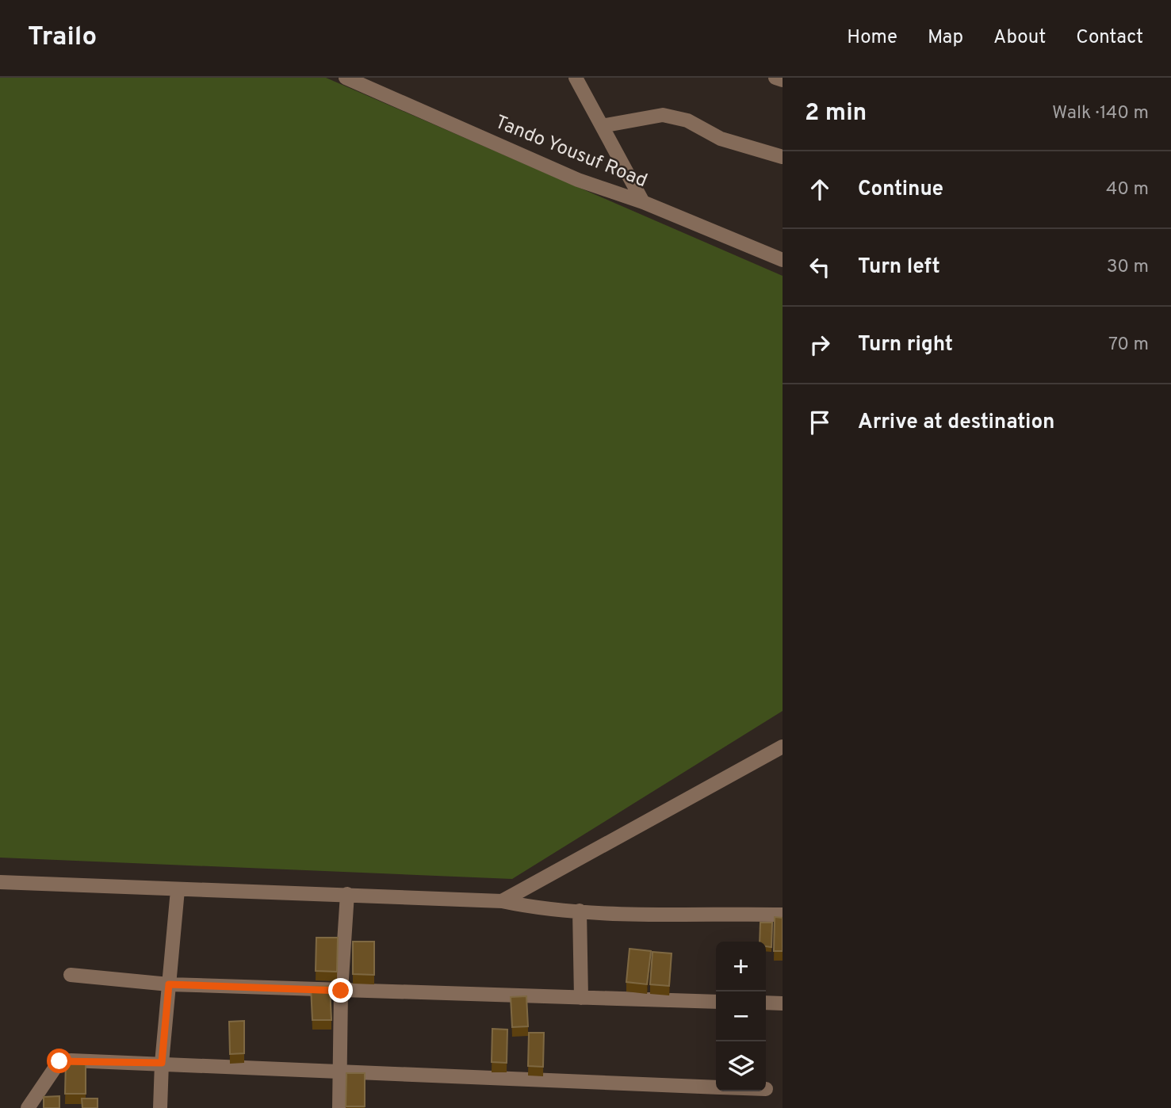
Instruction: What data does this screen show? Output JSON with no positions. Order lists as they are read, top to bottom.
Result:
{
  "streets": {
    "street": ["Tando Yousuf Road"]
  },
  "page": {
    "header": "Trailo",
    "nav": [
      "Home",
      "Map",
      "About",
      "Contact"
    ],
    "heading": ["2 min", "Walk · 140 m"],
    "list": [
      ["Continue", "40 m"],
      ["Turn left", "30 m"],
      ["Turn right", "70 m"],
      "Arrive at destination"
    ],
    "map_buttons": ["+", "−"]
  }
}
